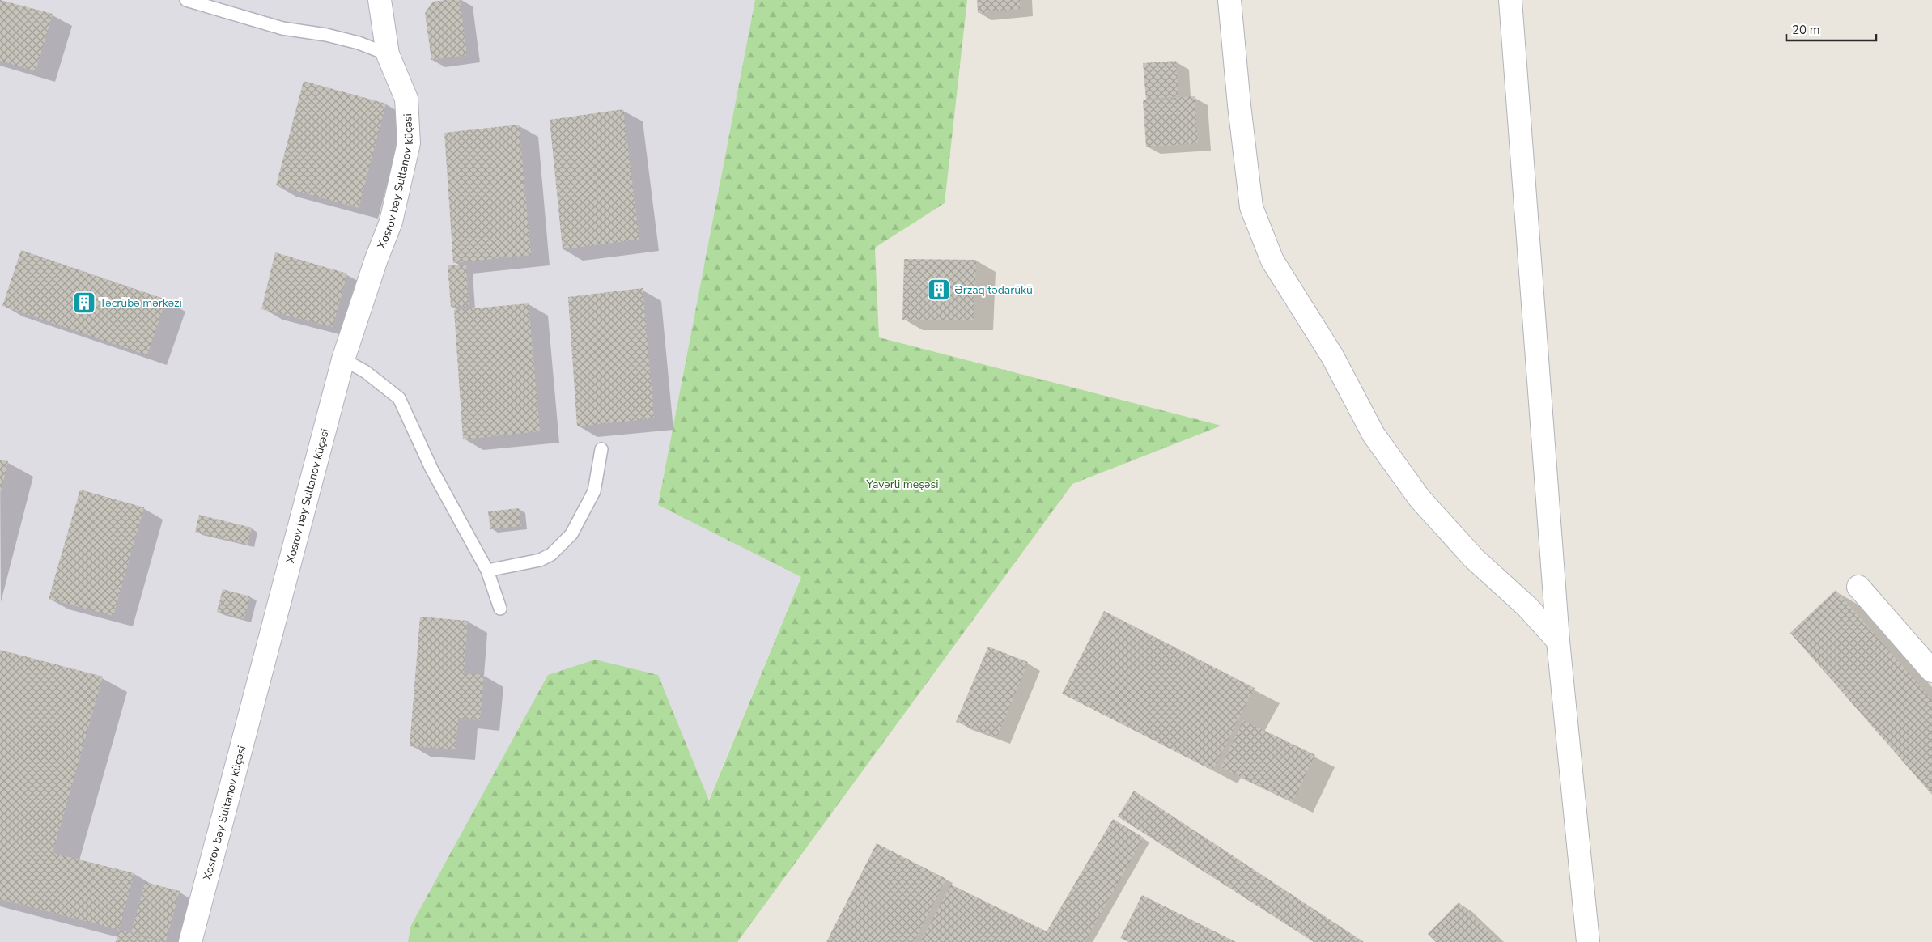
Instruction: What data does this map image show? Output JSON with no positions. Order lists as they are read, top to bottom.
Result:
{
  "streets": {
    "street": ["Xosrov bəy Sultanov küçəsi"]
  },
  "parks": ["Yavərli meşəsi"],
  "places": {
    "building": ["Ərzaq tədarükü", "Təcrübə mərkəzi"]
  },
  "scale_bar": "20 m"
}
